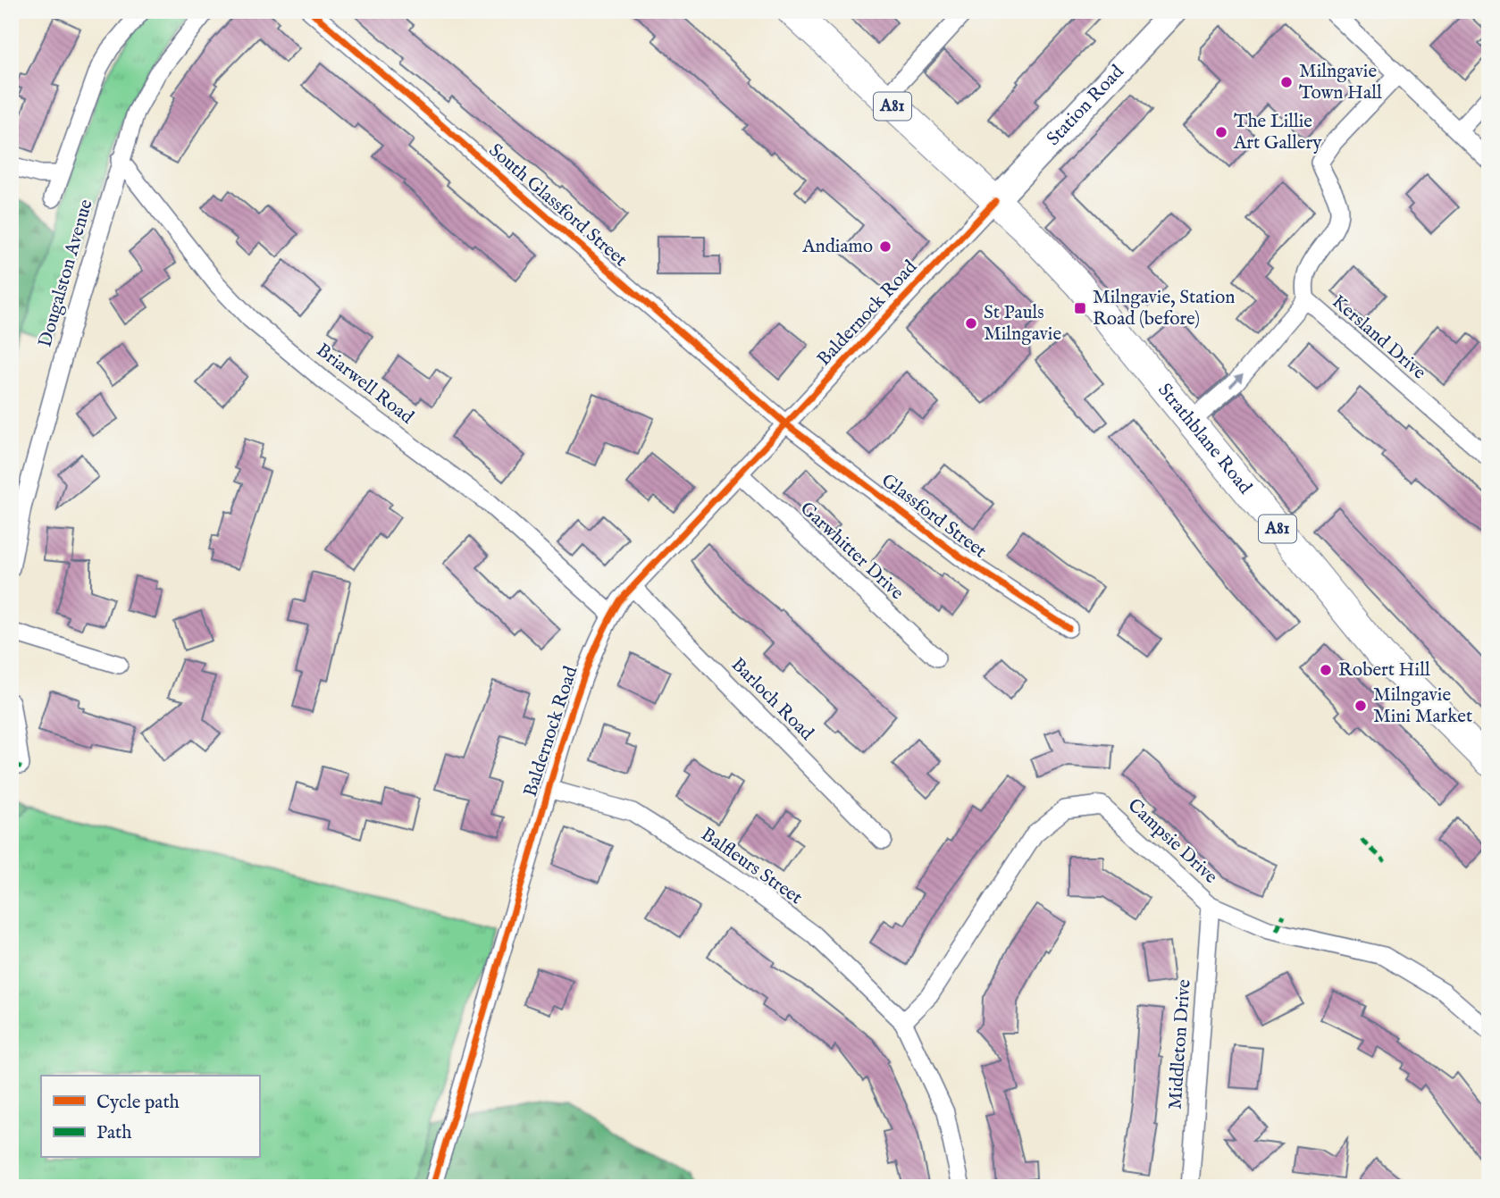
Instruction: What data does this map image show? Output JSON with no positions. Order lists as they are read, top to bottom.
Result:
{
  "streets": {
    "main road": ["A81", "Station Road", "Strathblane Road"],
    "street": [
      "South Glassford Street",
      "Dougalston Avenue",
      "Baldernock Road",
      "Kersland Drive",
      "Briarwell Road",
      "Glassford Street",
      "Garwhitter Drive",
      "Barloch Road",
      "Campsie Drive",
      "Balfleurs Street",
      "Middleton Drive"
    ]
  },
  "crossings": [
    ["A81", "Station Road"],
    ["A81", "Baldernock Road"],
    ["A81", "Strathblane Road"],
    ["Station Road", "Baldernock Road"],
    ["Station Road", "Strathblane Road"],
    ["South Glassford Street", "Baldernock Road"],
    ["South Glassford Street", "Glassford Street"],
    ["Dougalston Avenue", "Briarwell Road"],
    ["Baldernock Road", "Briarwell Road"],
    ["Baldernock Road", "Strathblane Road"],
    ["Baldernock Road", "Glassford Street"],
    ["Baldernock Road", "Garwhitter Drive"],
    ["Baldernock Road", "Barloch Road"],
    ["Baldernock Road", "Balfleurs Street"],
    ["Campsie Drive", "Balfleurs Street"],
    ["Campsie Drive", "Middleton Drive"]
  ],
  "places": {
    "other": [
      "Milngavie Town Hall",
      "The Lillie Art Gallery",
      "Andiamo",
      "St Pauls Milngavie",
      "Robert Hill",
      "Milngavie Mini Market"
    ],
    "transit": ["Milngavie, Station Road (before)"]
  },
  "legend": ["Cycle path", "Path"]
}
